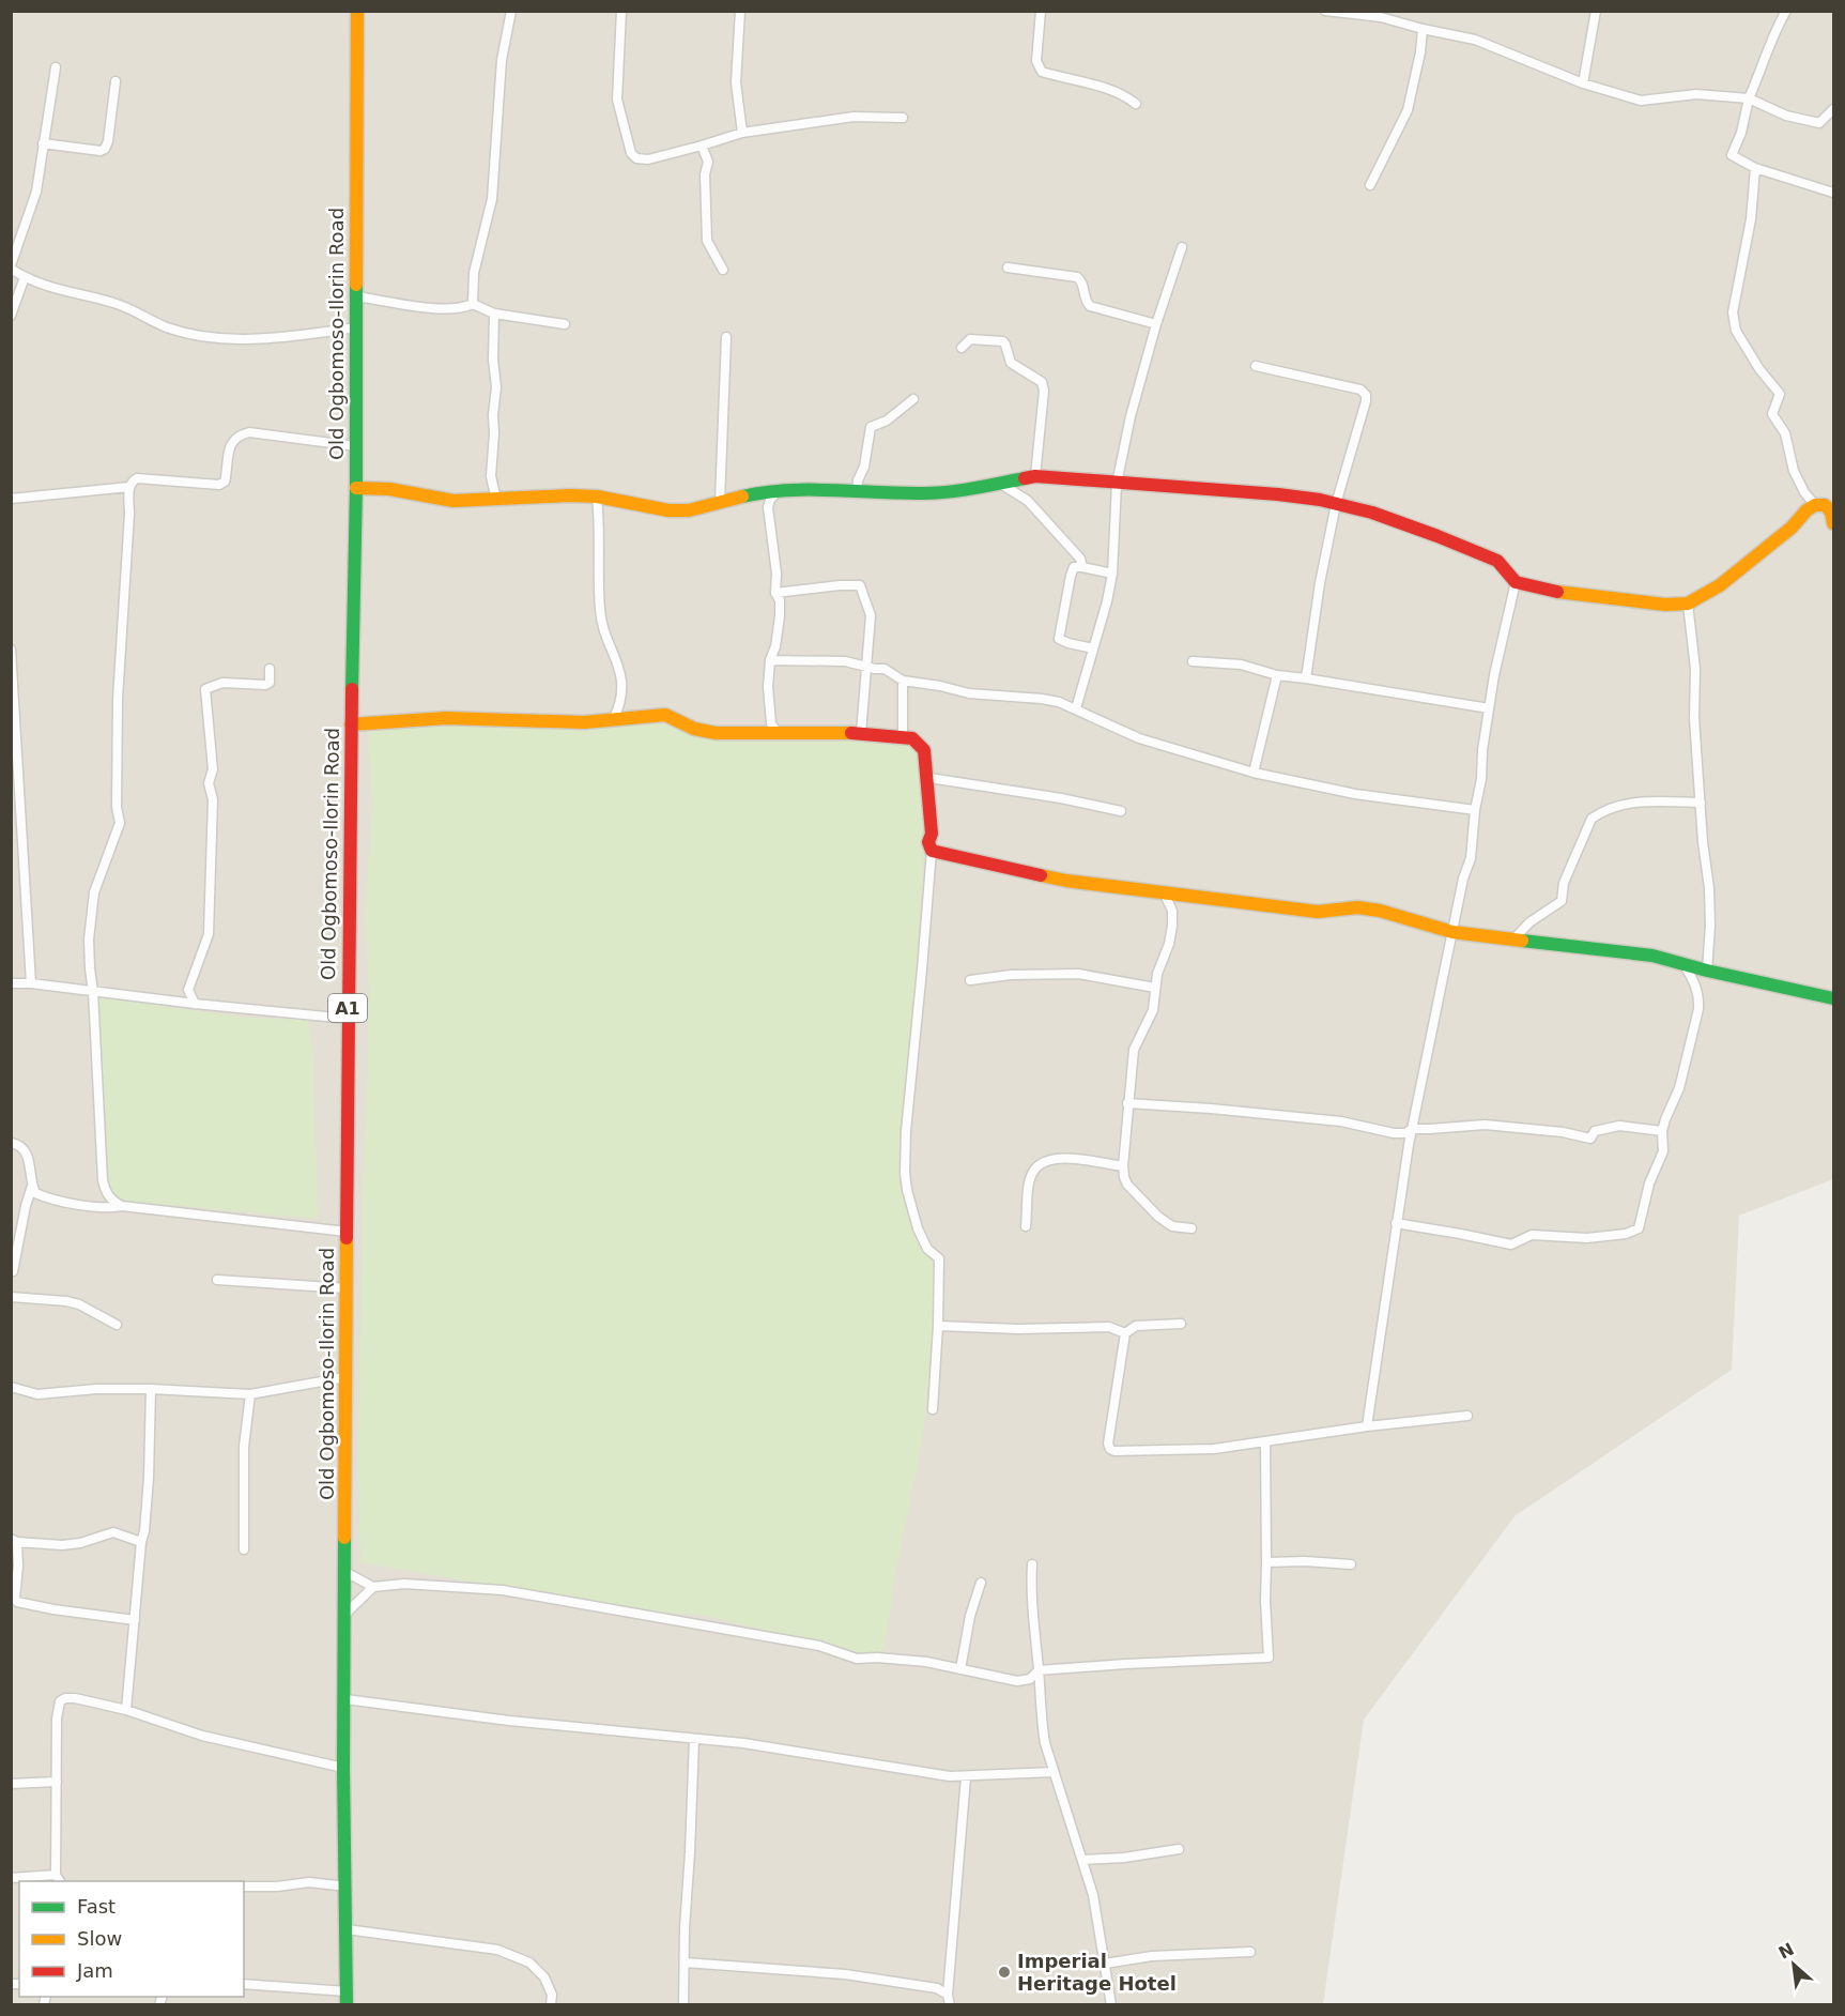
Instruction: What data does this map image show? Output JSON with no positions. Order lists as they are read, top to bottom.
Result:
{
  "streets": {
    "main road": ["Old Ogbomoso-Ilorin Road", "A1"]
  },
  "places": ["Imperial Heritage Hotel"],
  "legend": ["Fast", "Slow", "Jam"],
  "north": "top left"
}
